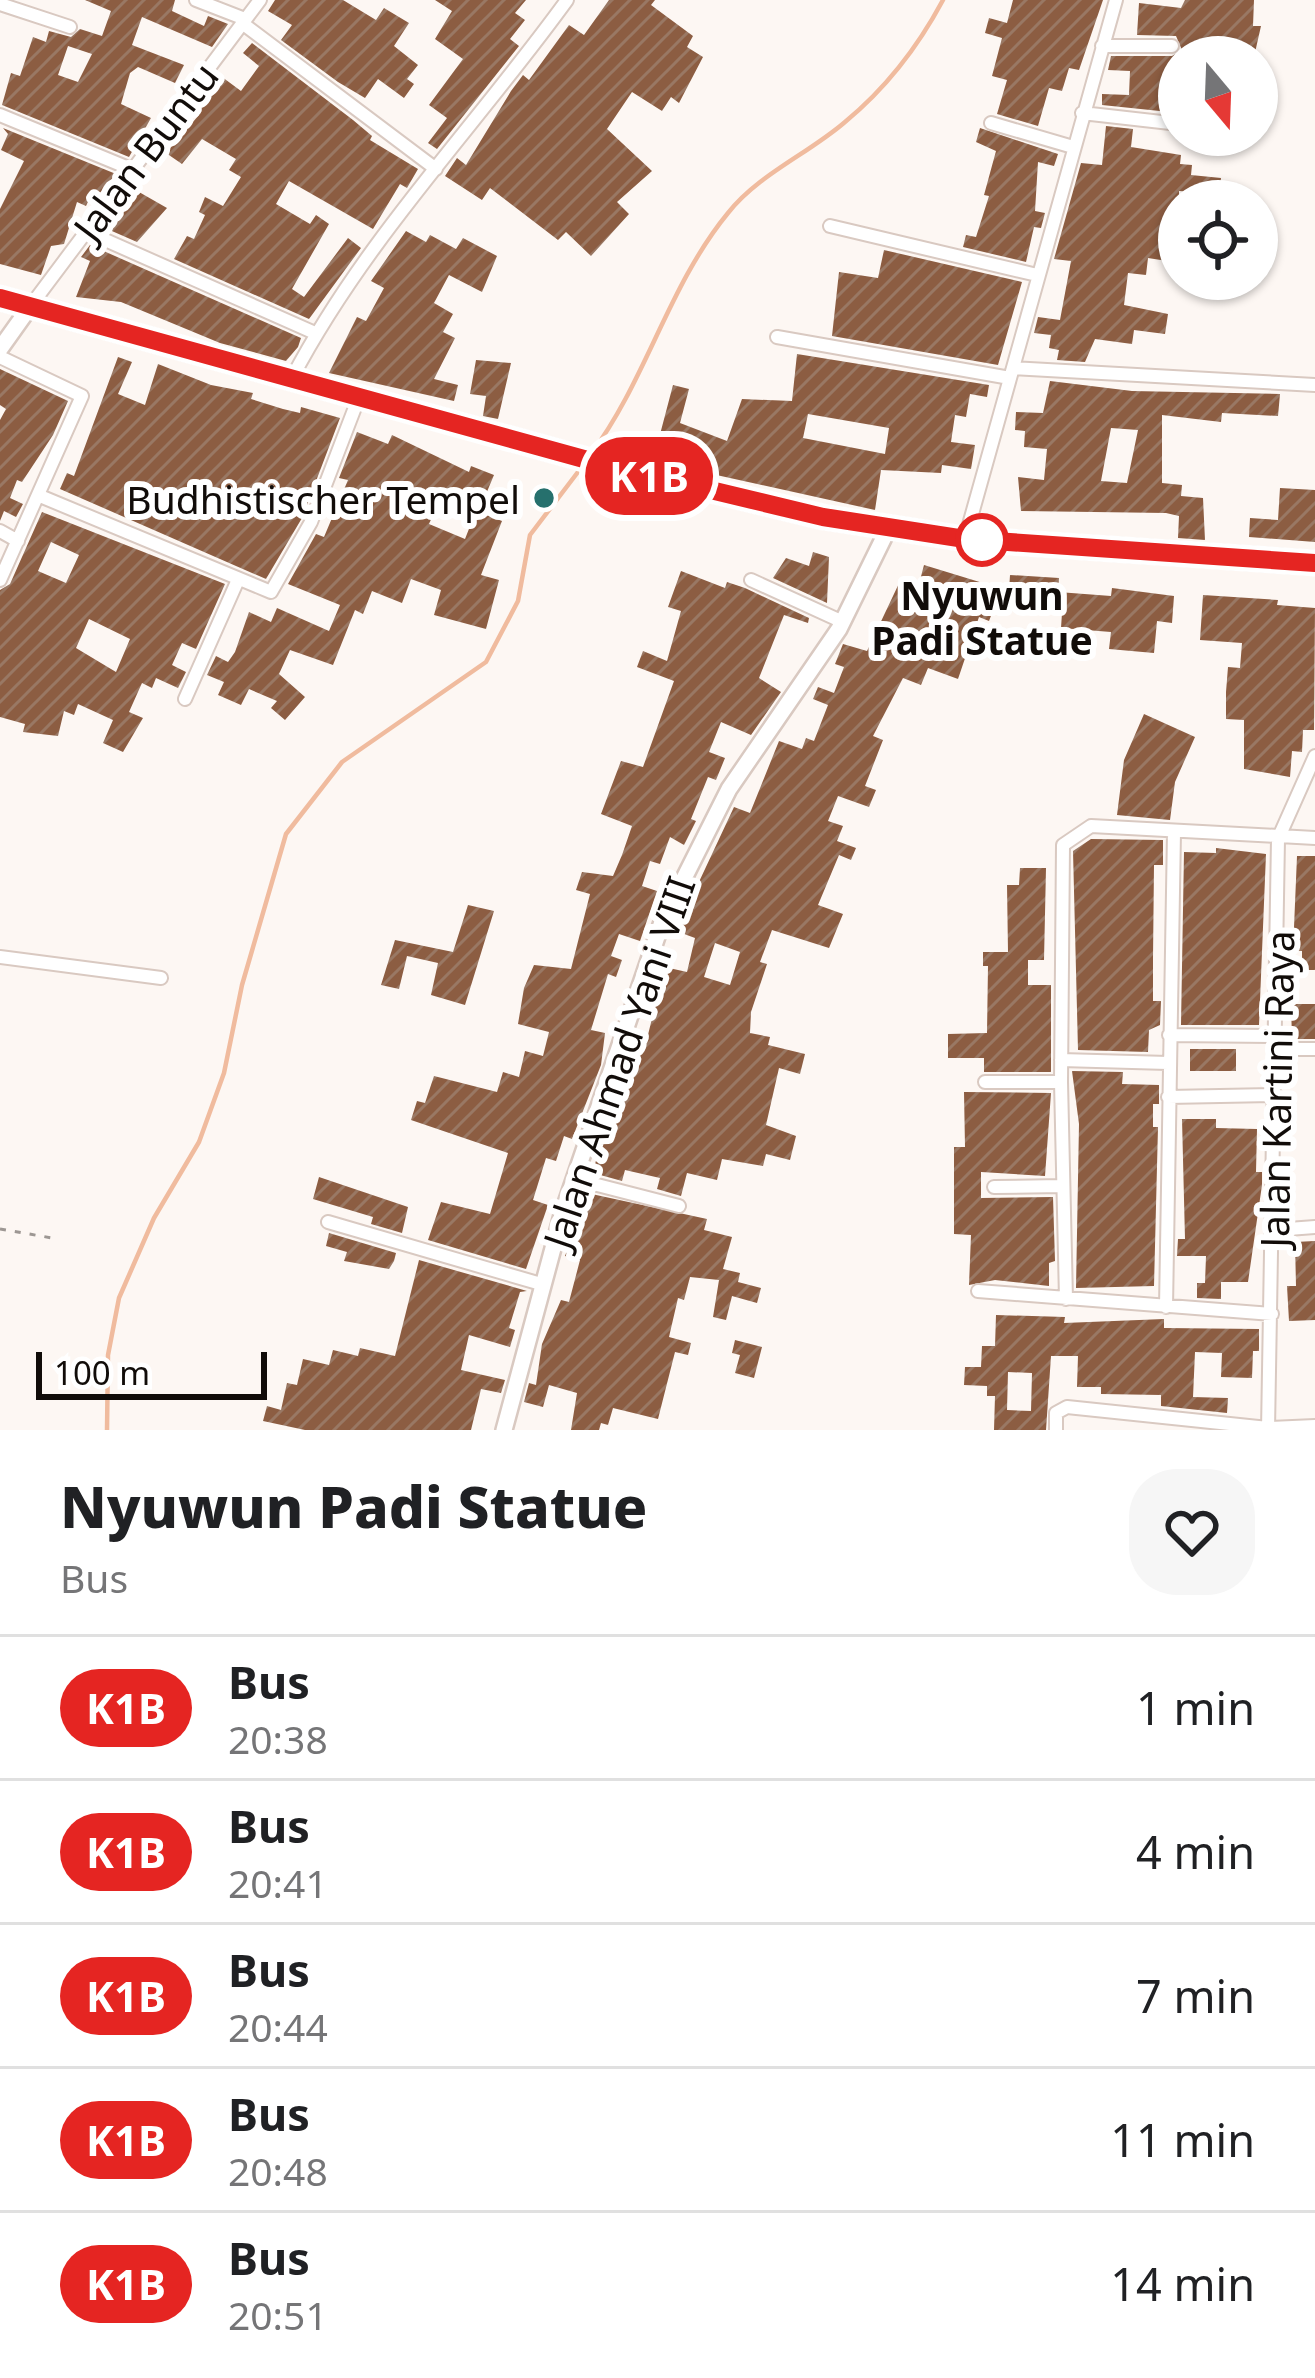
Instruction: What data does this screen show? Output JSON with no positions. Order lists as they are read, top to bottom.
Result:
{
  "streets": {
    "street": ["Jalan Buntu", "Jalan Ahmad Yani VIII", "Jalan Kartini Raya"]
  },
  "places": ["Budhistischer Tempel", "Nyuwun Padi Statue"],
  "lines": ["bus line K1B"],
  "scale_bar": "100 m",
  "north": "bottom",
  "page": {
    "on_map": "K1B",
    "scale": "100 m",
    "heading": ["Nyuwun Padi Statue", "Bus"],
    "list": [
      {
        "mark": "K1B",
        "name": "Bus",
        "note": "20:38",
        "value": "1 min"
      },
      {
        "mark": "K1B",
        "name": "Bus",
        "note": "20:41",
        "value": "4 min"
      },
      {
        "mark": "K1B",
        "name": "Bus",
        "note": "20:44",
        "value": "7 min"
      },
      {
        "mark": "K1B",
        "name": "Bus",
        "note": "20:48",
        "value": "11 min"
      },
      {
        "mark": "K1B",
        "name": "Bus",
        "note": "20:51",
        "value": "14 min"
      }
    ]
  }
}
